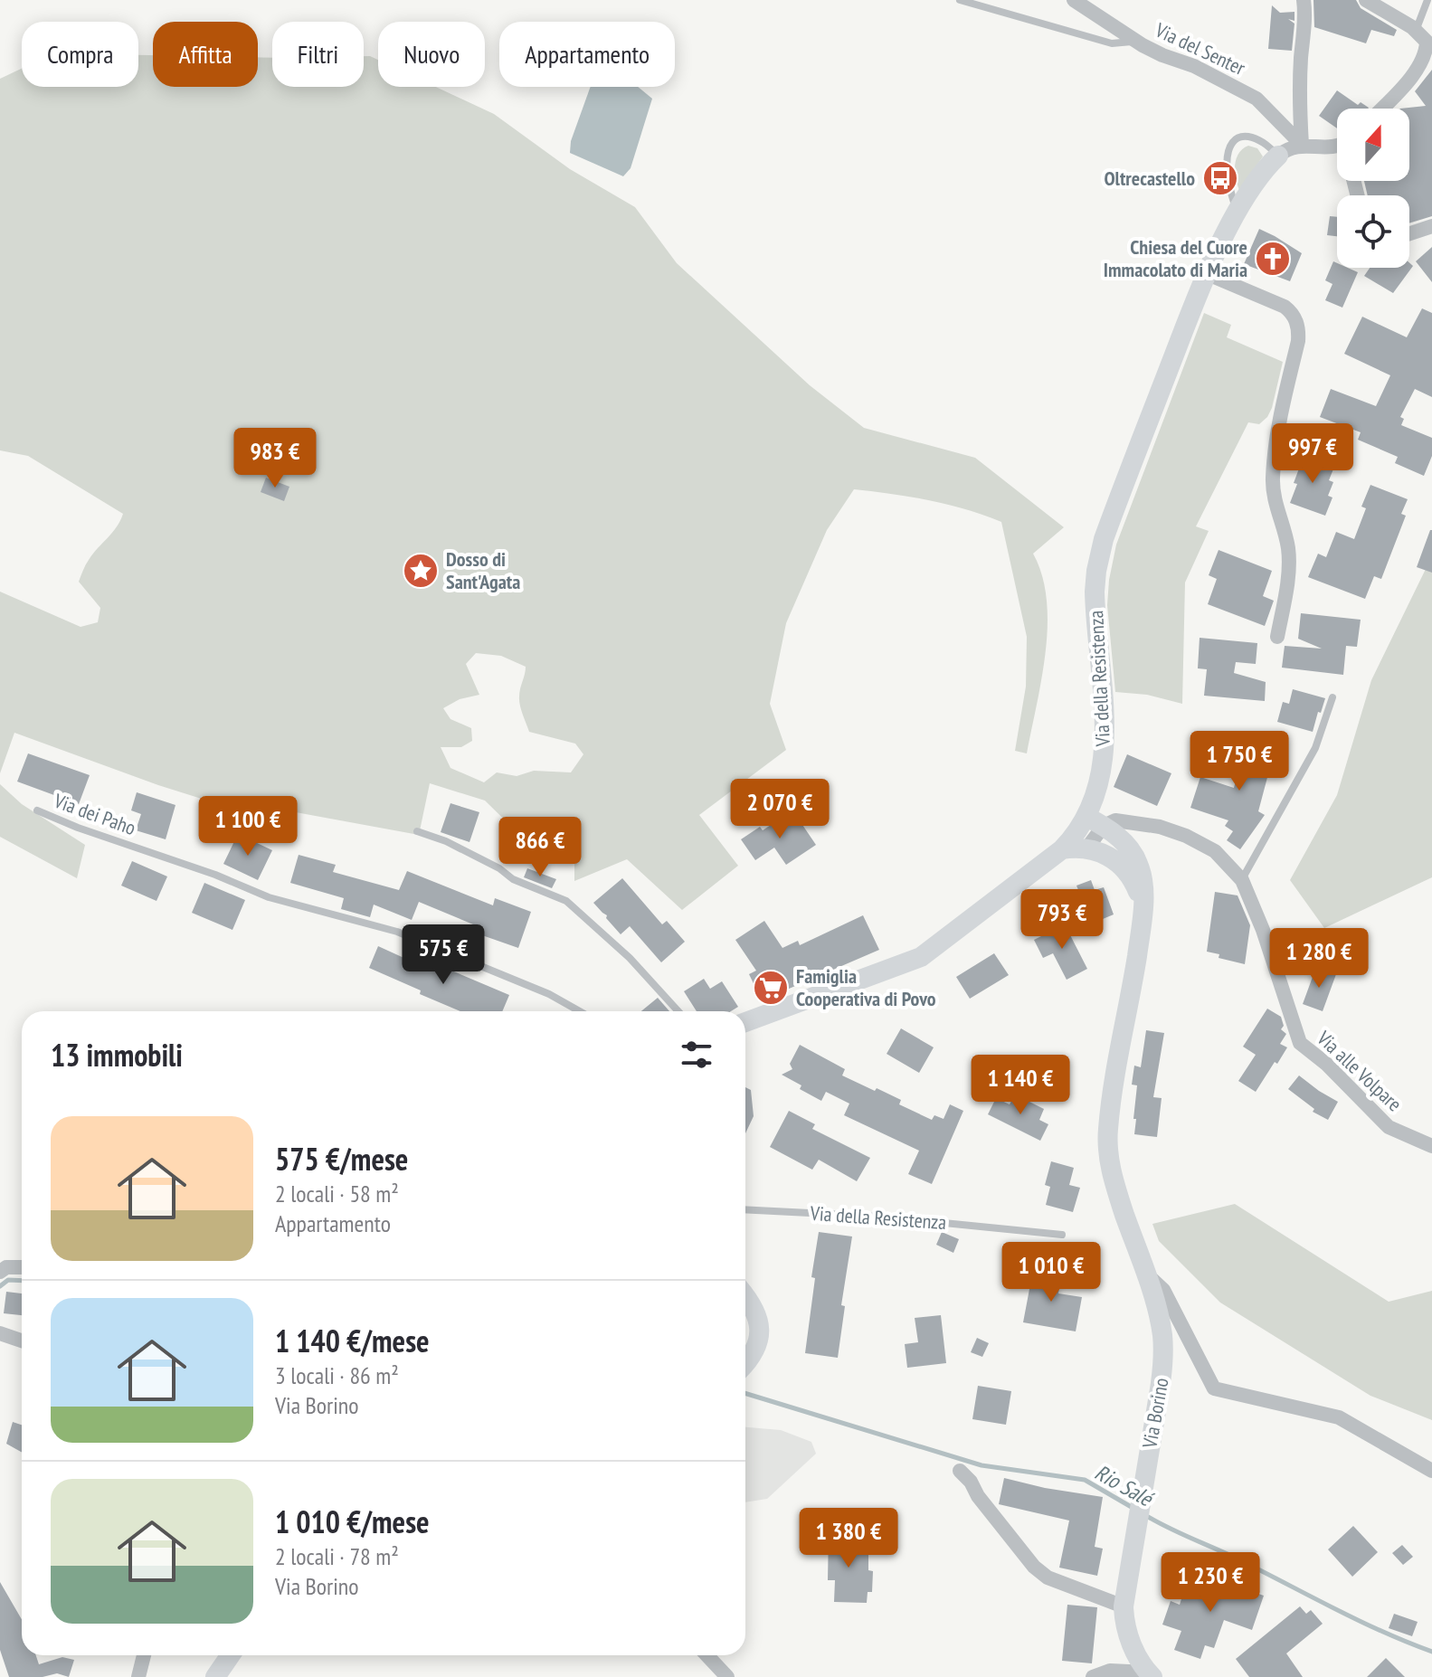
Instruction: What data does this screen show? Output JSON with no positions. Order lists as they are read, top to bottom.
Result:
{
  "streets": {
    "street": [
      "Via del Senter",
      "Via della Resistenza",
      "Via alle Volpare",
      "Via Borino"
    ],
    "lane": ["Via dei Paho"]
  },
  "crossings": [
    ["Via della Resistenza", "Via alle Volpare"],
    ["Via della Resistenza", "Via Borino"],
    ["Via alle Volpare", "Via Borino"]
  ],
  "water": ["Rio Salé"],
  "places": {
    "bus stop": ["Oltrecastello"],
    "church": ["Chiesa del Cuore Immacolato di Maria"],
    "place": ["Dosso di Sant'Agata"],
    "supermarket": ["Famiglia Cooperativa di Povo"]
  },
  "north": "top",
  "page": {
    "chip": [
      "Compra",
      "Affitta",
      "Filtri",
      "Nuovo",
      "Appartamento"
    ],
    "price": [
      "997 €",
      "983 €",
      "1 750 €",
      "2 070 €",
      "1 100 €",
      "866 €",
      "793 €",
      "575 €",
      "1 280 €",
      "1 140 €",
      "1 010 €",
      "1 380 €",
      "1 230 €"
    ],
    "heading": "13 immobili",
    "list": [
      {
        "name": "575 €/mese",
        "note": "2 locali · 58 m² · Appartamento"
      },
      {
        "name": "1 140 €/mese",
        "note": "3 locali · 86 m² · Via Borino"
      },
      {
        "name": "1 010 €/mese",
        "note": "2 locali · 78 m² · Via Borino"
      }
    ]
  }
}
